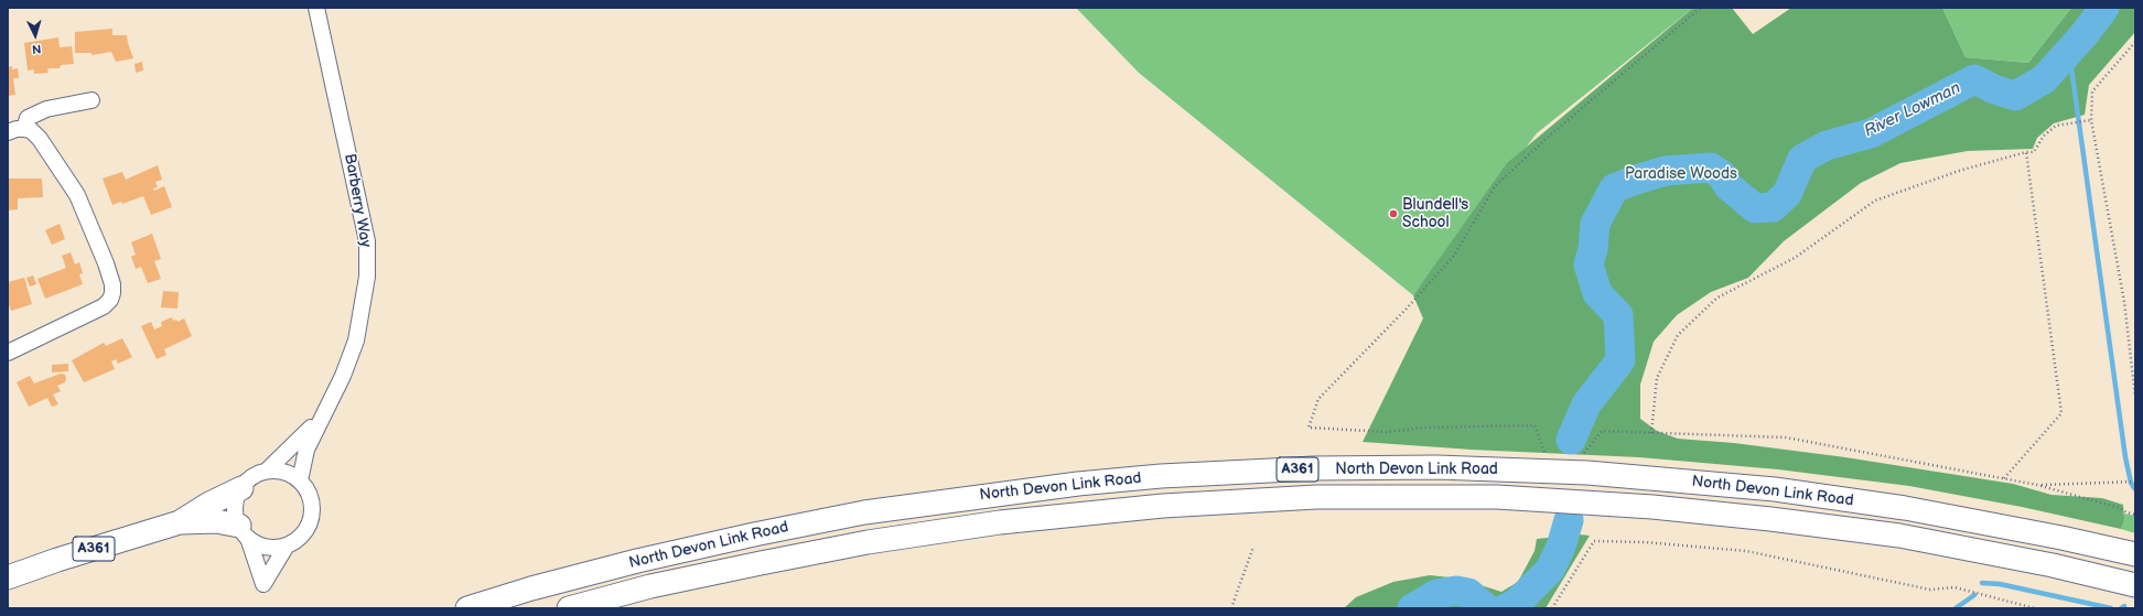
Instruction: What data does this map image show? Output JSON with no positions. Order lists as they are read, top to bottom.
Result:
{
  "streets": {
    "highway": ["A361", "North Devon Link Road"],
    "street": ["Barberry Way"]
  },
  "crossings": [
    ["Barberry Way", "A361"]
  ],
  "water": ["River Lowman"],
  "parks": ["Paradise Woods"],
  "places": ["Blundell's School"],
  "north": "bottom"
}
